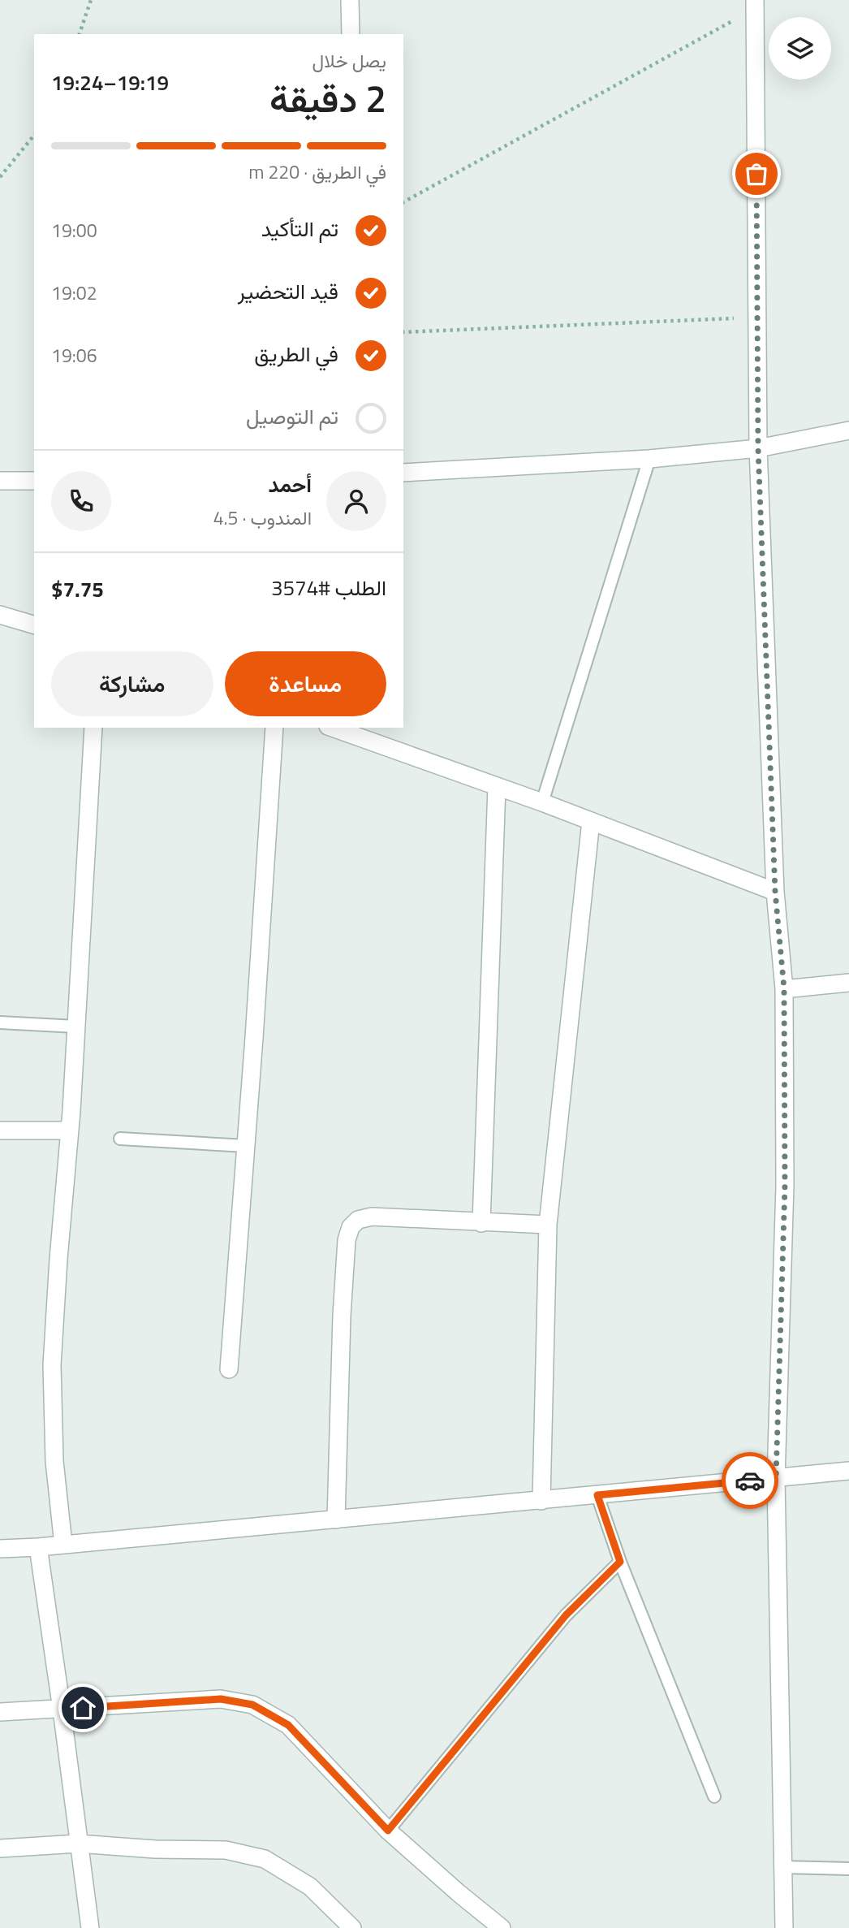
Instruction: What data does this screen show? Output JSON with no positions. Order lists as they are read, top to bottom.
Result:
{
  "page": {
    "heading": ["2 دقيقة", "يصل خلال", "19:19–19:24"],
    "panel": [
      "أحمد",
      "المندوب · 4.5",
      "الطلب #3574",
      "$7.75"
    ],
    "bar": "في الطريق · 220 m",
    "list": [
      ["تم التأكيد", "19:00"],
      ["قيد التحضير", "19:02"],
      ["في الطريق", "19:06"],
      "تم التوصيل"
    ],
    "buttons": ["مساعدة", "مشاركة"]
  }
}
